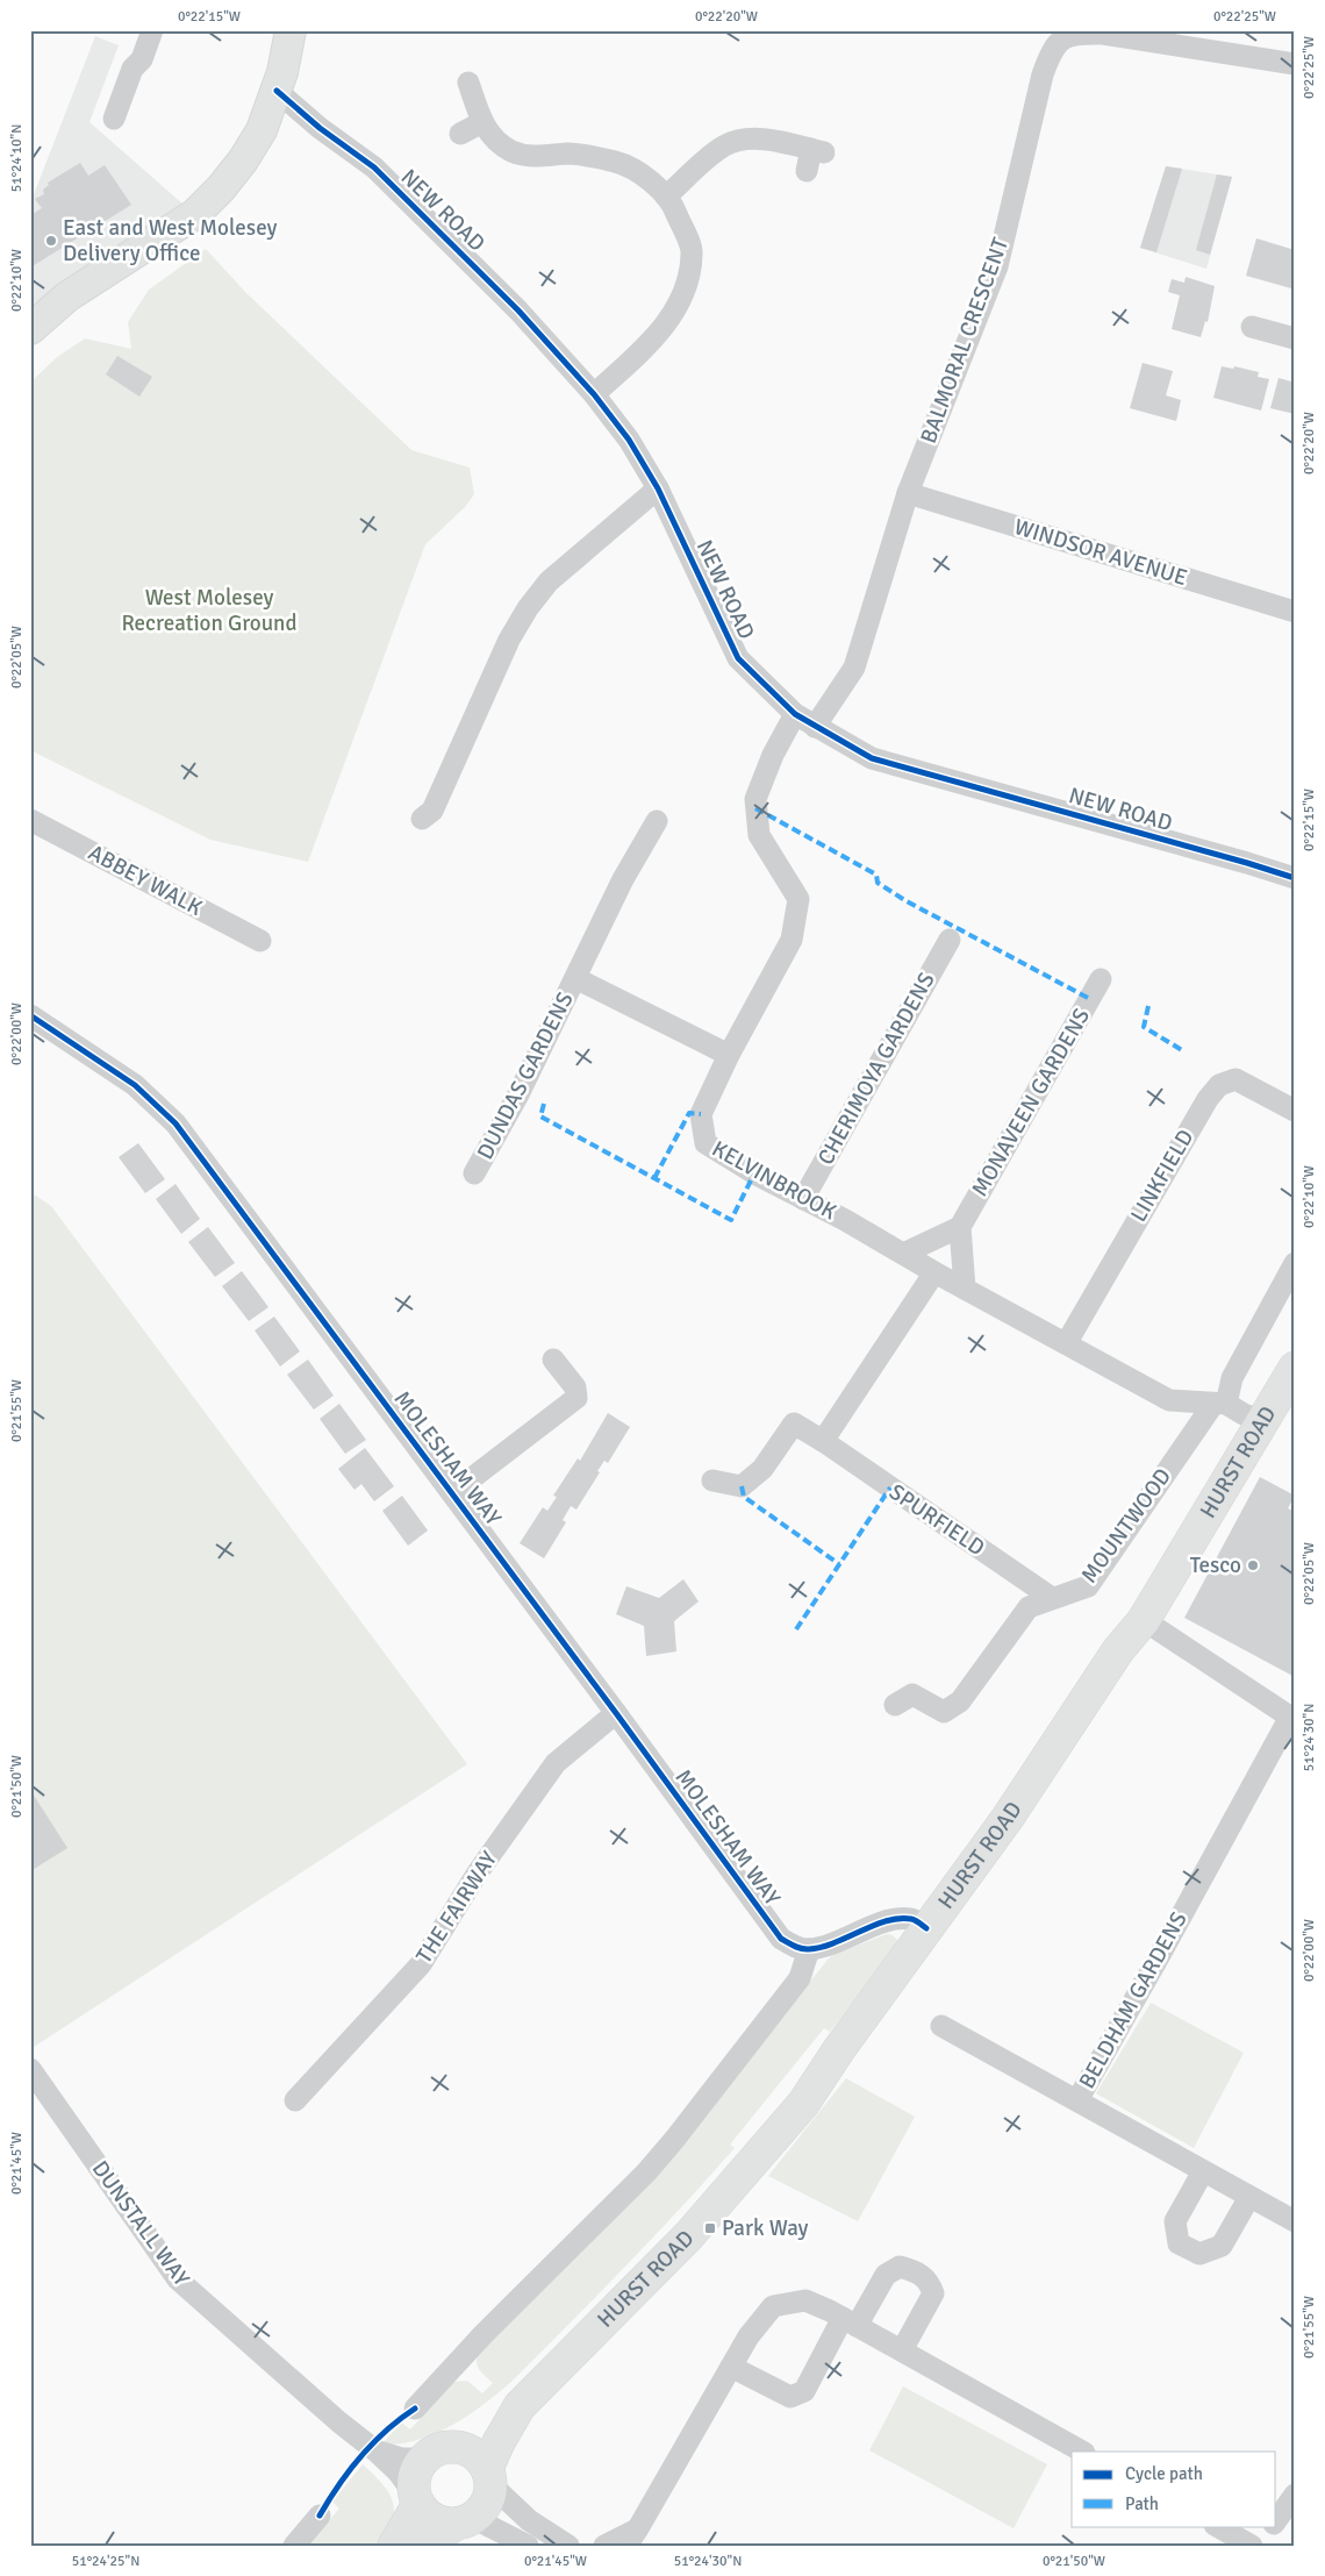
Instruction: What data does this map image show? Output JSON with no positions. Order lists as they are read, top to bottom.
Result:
{
  "streets": {
    "main road": ["HURST ROAD"],
    "street": [
      "NEW ROAD",
      "BALMORAL CRESCENT",
      "WINDSOR AVENUE",
      "ABBEY WALK",
      "CHERIMOYA GARDENS",
      "DUNDAS GARDENS",
      "MONAVEEN GARDENS",
      "LINKFIELD",
      "KELVINBROOK",
      "MOLESHAM WAY",
      "SPURFIELD",
      "MOUNTWOOD",
      "THE FAIRWAY",
      "BELDHAM GARDENS",
      "DUNSTALL WAY"
    ]
  },
  "crossings": [
    ["NEW ROAD", "BALMORAL CRESCENT"],
    ["NEW ROAD", "KELVINBROOK"],
    ["BALMORAL CRESCENT", "WINDSOR AVENUE"],
    ["CHERIMOYA GARDENS", "KELVINBROOK"],
    ["DUNDAS GARDENS", "KELVINBROOK"],
    ["LINKFIELD", "KELVINBROOK"],
    ["KELVINBROOK", "HURST ROAD"],
    ["KELVINBROOK", "MOUNTWOOD"],
    ["MOLESHAM WAY", "THE FAIRWAY"],
    ["HURST ROAD", "DUNSTALL WAY"],
    ["SPURFIELD", "MOUNTWOOD"]
  ],
  "parks": ["West Molesey Recreation Ground"],
  "places": {
    "other": ["East and West Molesey Delivery Office", "Tesco"],
    "transit": ["Park Way"]
  },
  "legend": ["Cycle path", "Path"],
  "coordinates": [
    "0°22'15\"W",
    "0°22'20\"W",
    "0°22'25\"W",
    "51°24'10\"N",
    "0°22'10\"W",
    "0°22'05\"W",
    "0°22'00\"W",
    "0°21'55\"W",
    "51°24'30\"N",
    "0°21'50\"W",
    "0°21'45\"W",
    "51°24'25\"N"
  ]
}
